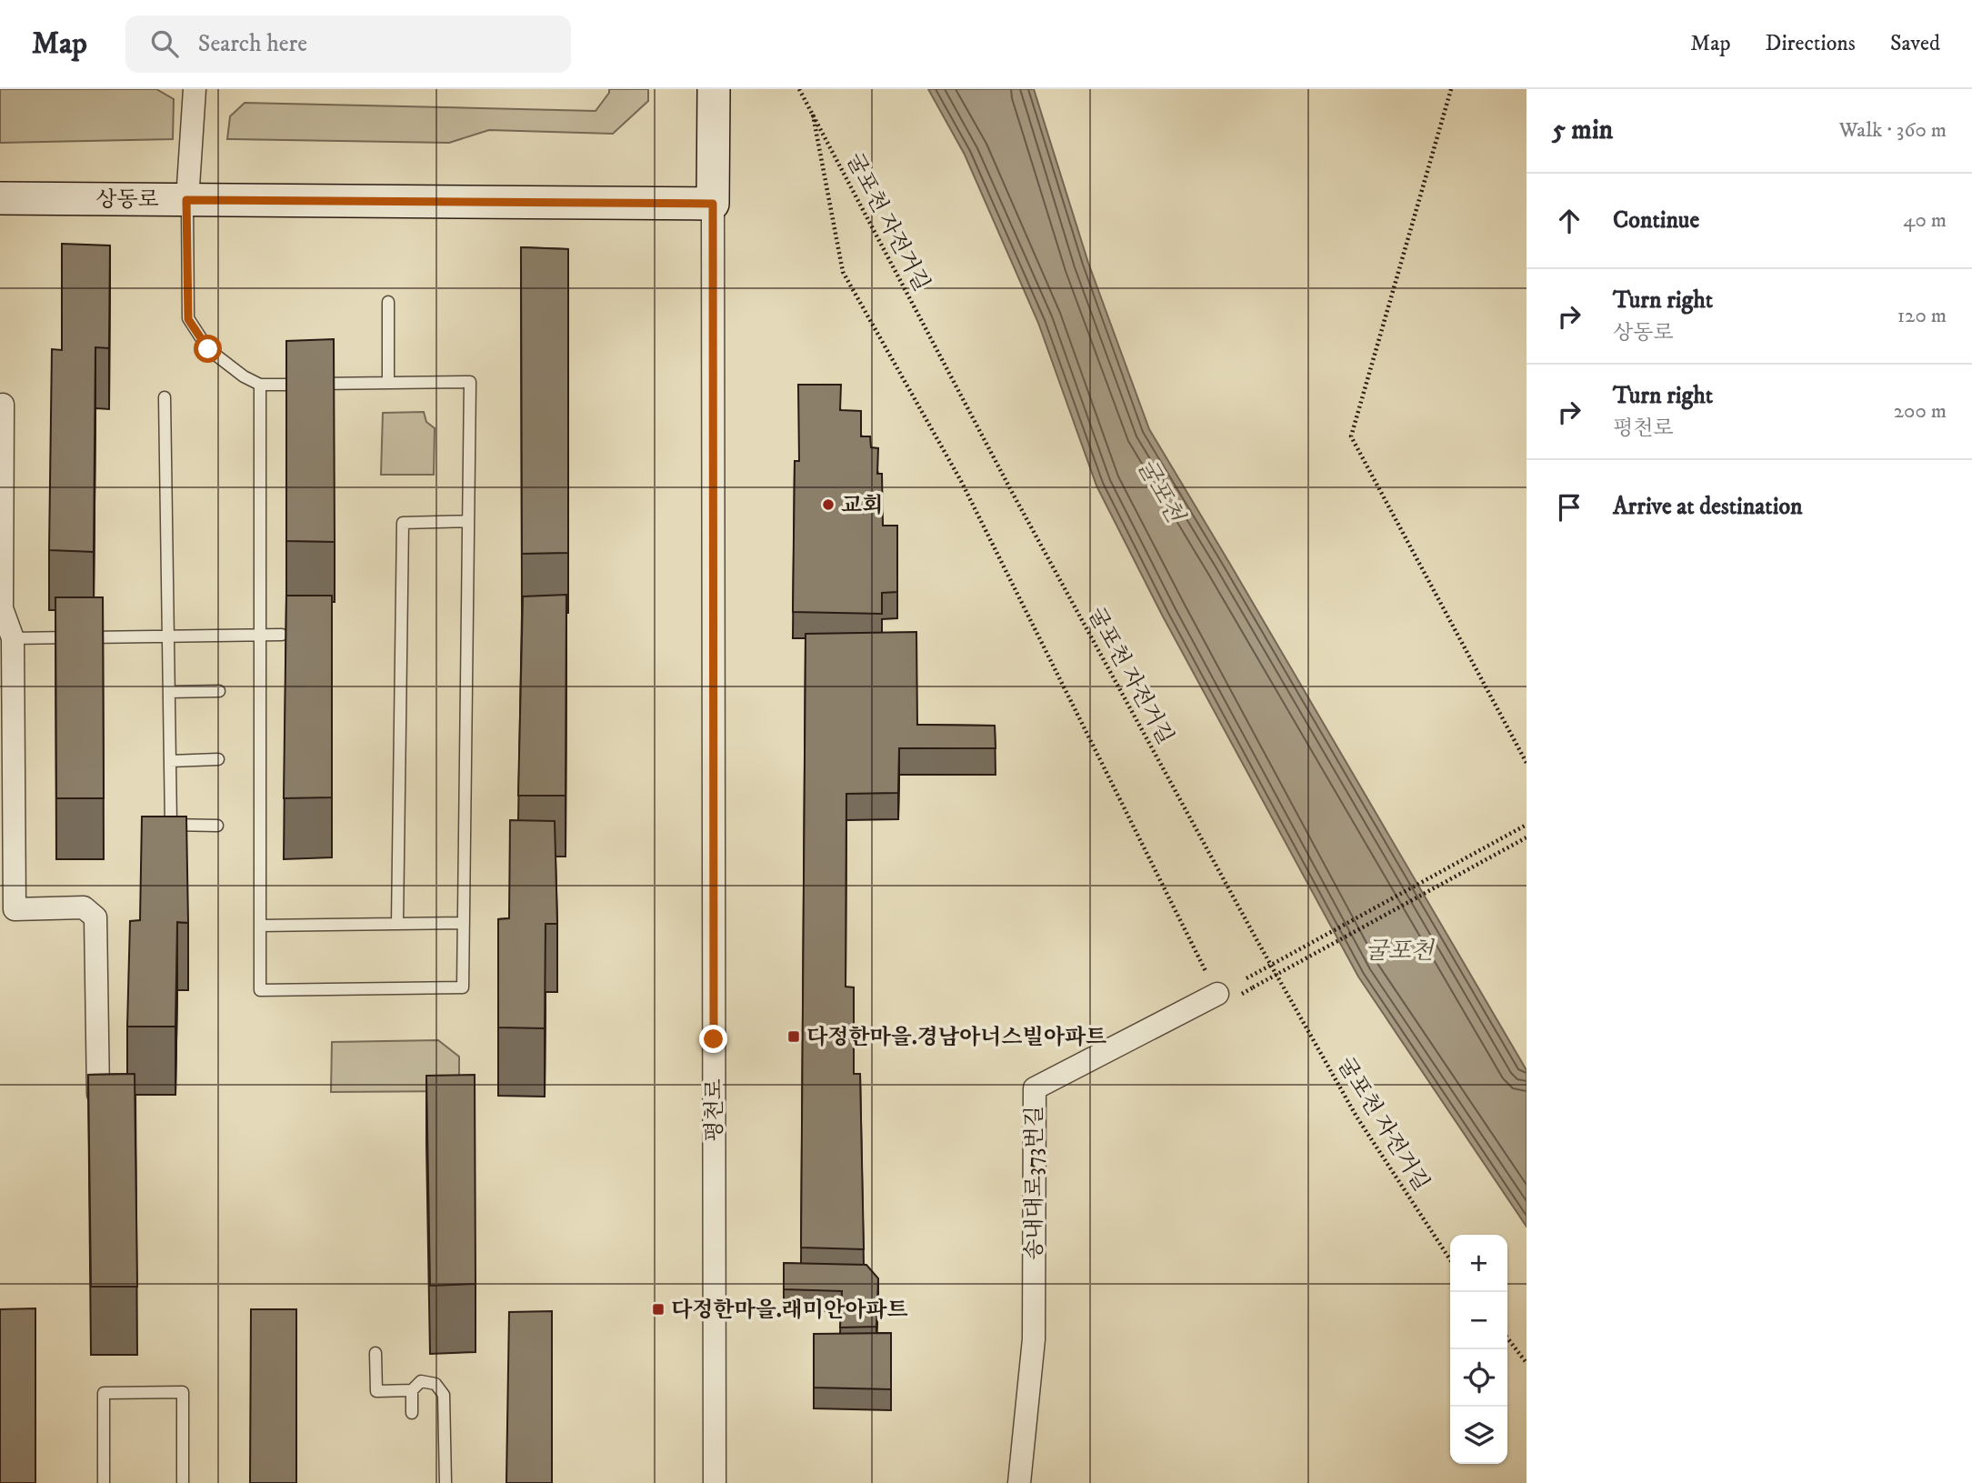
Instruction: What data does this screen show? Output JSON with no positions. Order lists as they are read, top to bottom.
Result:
{
  "streets": {
    "street": ["상동로", "평천로", "송내대로373번길"],
    "path": ["굴포천 자전거길"]
  },
  "crossings": [
    ["상동로", "평천로"]
  ],
  "water": ["굴포천"],
  "places": {
    "other": ["교회"],
    "transit": ["다정한마을.경남아너스빌아파트", "다정한마을.래미안아파트"]
  },
  "page": {
    "header": "Map",
    "search": "Search here",
    "nav": ["Map", "Directions", "Saved"],
    "heading": ["5 min", "Walk · 360 m"],
    "list": [
      ["Continue", "40 m"],
      ["Turn right", "상동로", "120 m"],
      ["Turn right", "평천로", "200 m"],
      "Arrive at destination"
    ],
    "map_buttons": ["+", "−"]
  }
}
